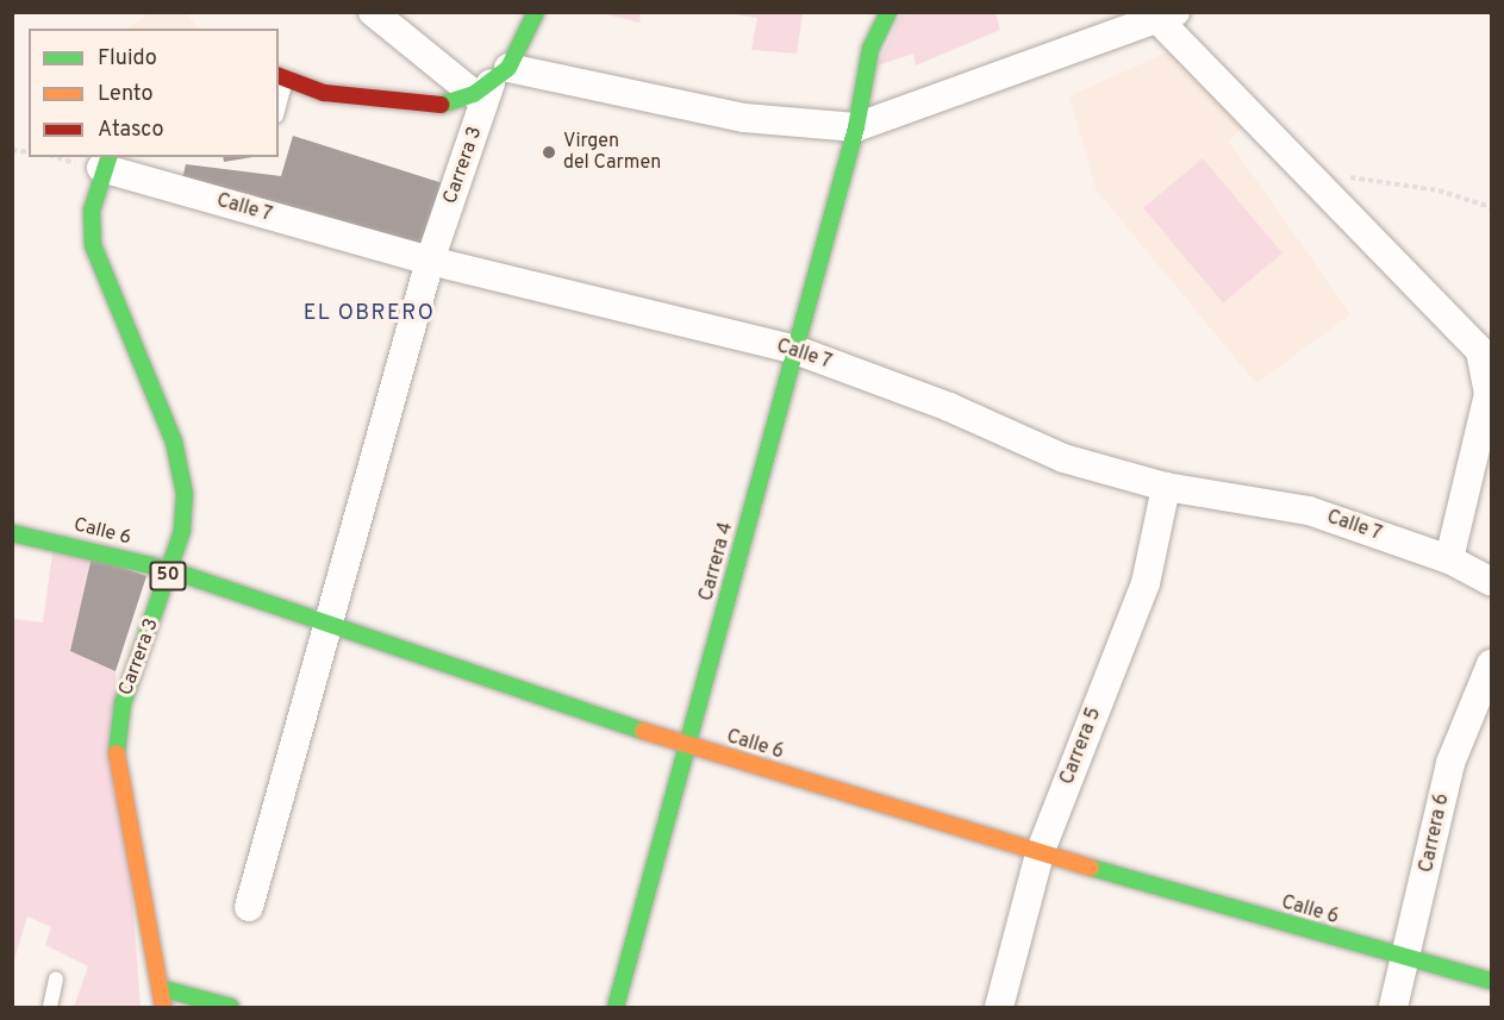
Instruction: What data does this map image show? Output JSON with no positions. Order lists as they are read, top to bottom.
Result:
{
  "streets": {
    "main road": [
      "Carrera 3",
      "Calle 6",
      "Carrera 4",
      "50"
    ],
    "street": ["Calle 7", "Carrera 5", "Carrera 6"]
  },
  "crossings": [
    ["Carrera 3", "Calle 7"],
    ["Carrera 3", "Calle 6"],
    ["Calle 7", "Carrera 4"],
    ["Calle 7", "Carrera 5"],
    ["Calle 6", "Carrera 4"],
    ["Calle 6", "Carrera 5"],
    ["Calle 6", "Carrera 6"]
  ],
  "districts": ["EL OBRERO"],
  "places": ["Virgen del Carmen"],
  "legend": ["Fluido", "Lento", "Atasco"]
}
